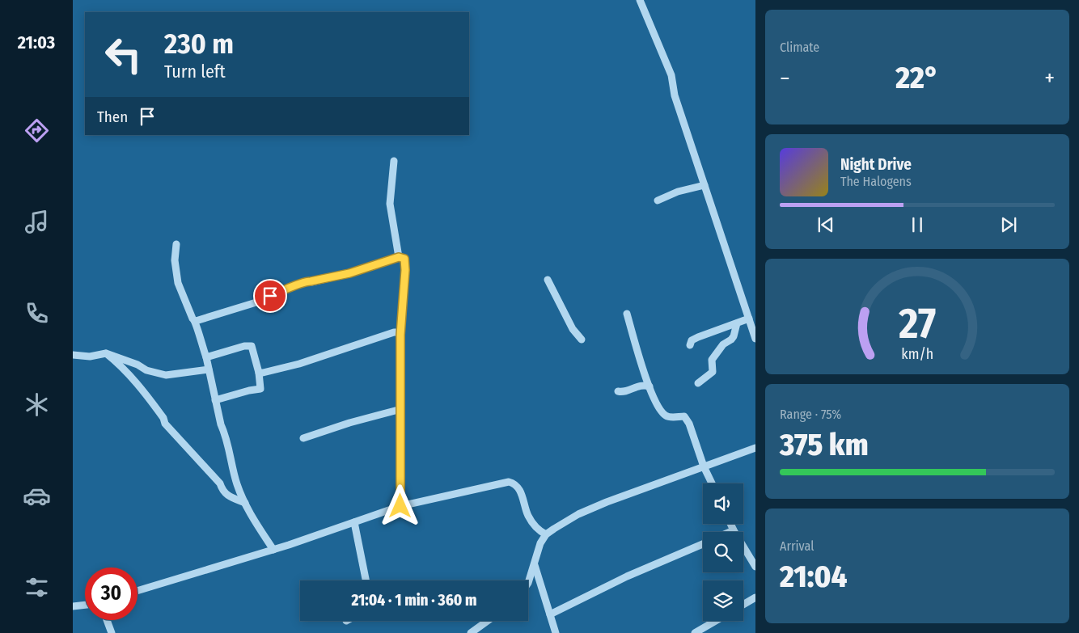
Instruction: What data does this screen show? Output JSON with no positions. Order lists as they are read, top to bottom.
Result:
{
  "page": {
    "tabs": "21:03",
    "tile": [
      "Climate",
      ["Range · 75%", "375 km"],
      ["Arrival", "21:04"]
    ],
    "turn": ["230 m", "Turn left"],
    "heat": ["−", "22°", "+"],
    "then": "Then",
    "song": ["Night Drive", "The Halogens"],
    "limit": "30",
    "trip": "21:04 · 1 min · 360 m",
    "gauge": ["27", "km/h"]
  }
}
